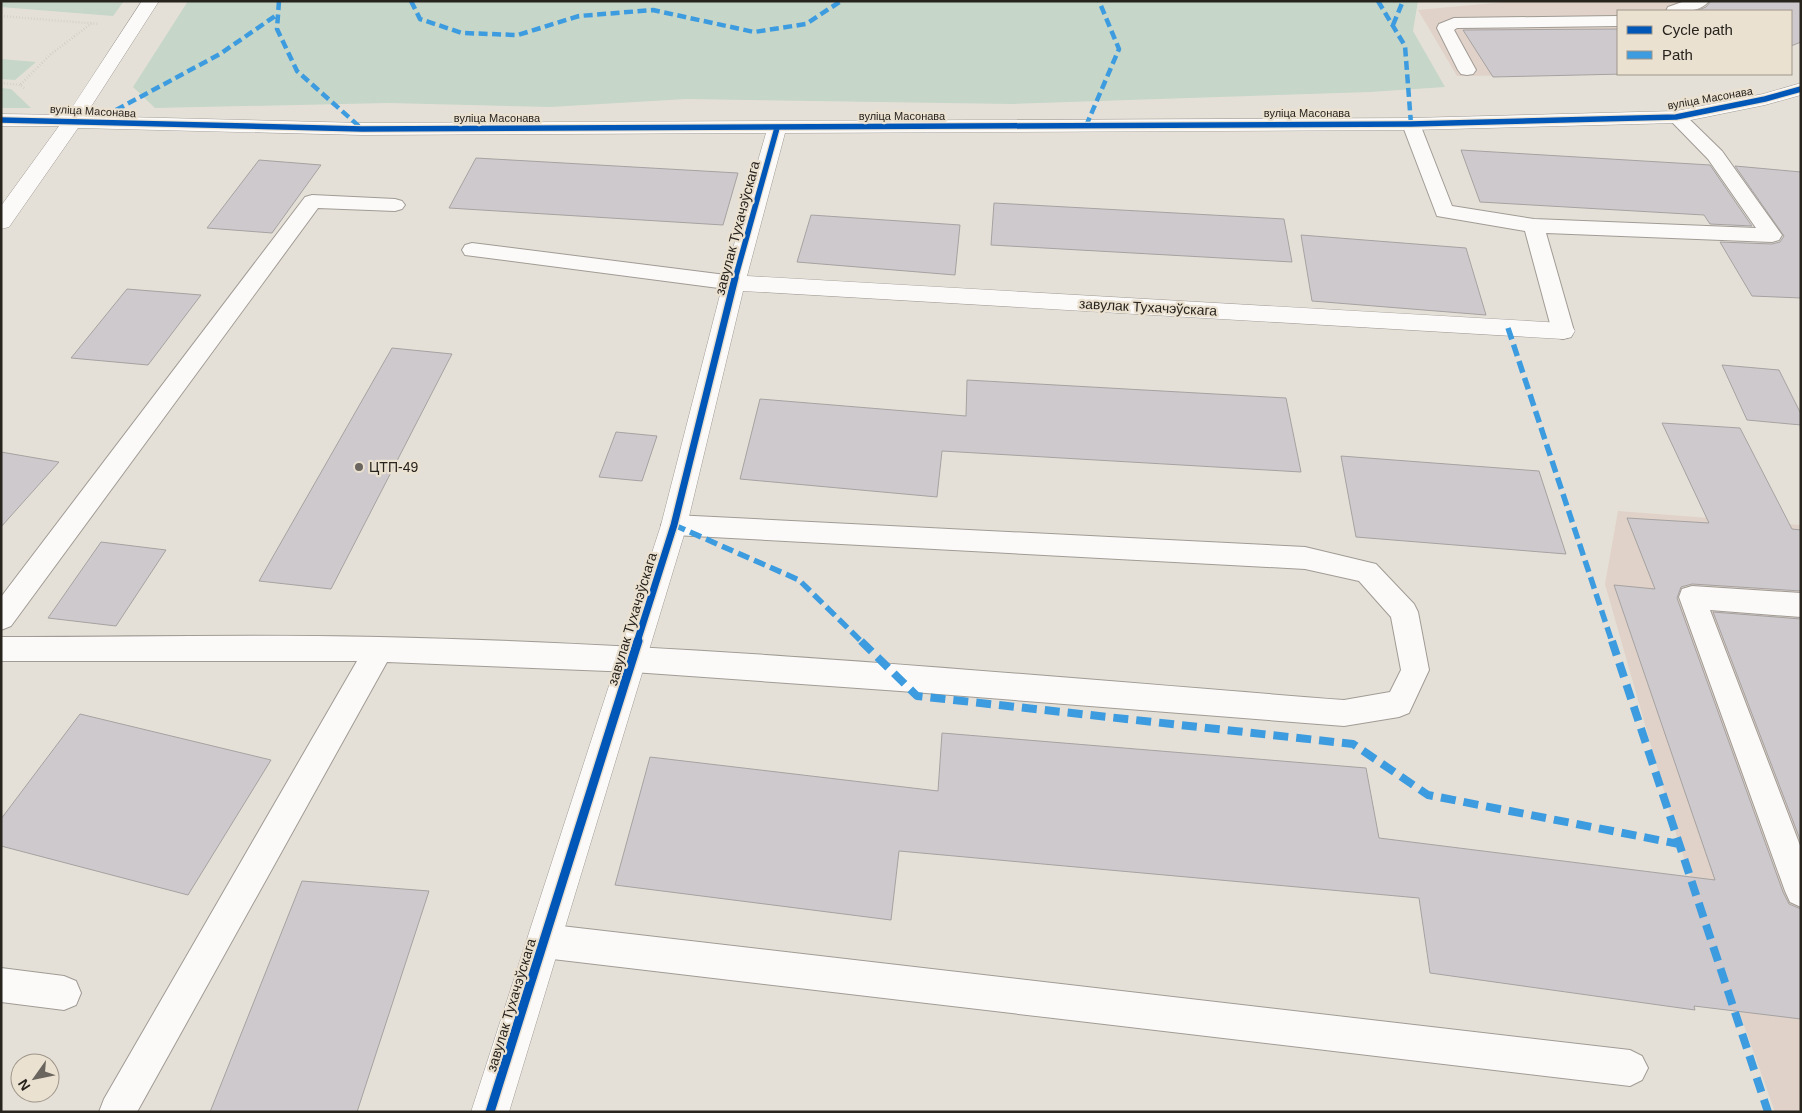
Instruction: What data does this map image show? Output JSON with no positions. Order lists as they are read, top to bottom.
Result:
{
  "streets": {
    "street": ["вуліца Масонава", "завулак Тухачэўскага"]
  },
  "crossings": [
    ["вуліца Масонава", "завулак Тухачэўскага"]
  ],
  "places": ["ЦТП-49"],
  "legend": ["Cycle path", "Path"],
  "north": "bottom left"
}
